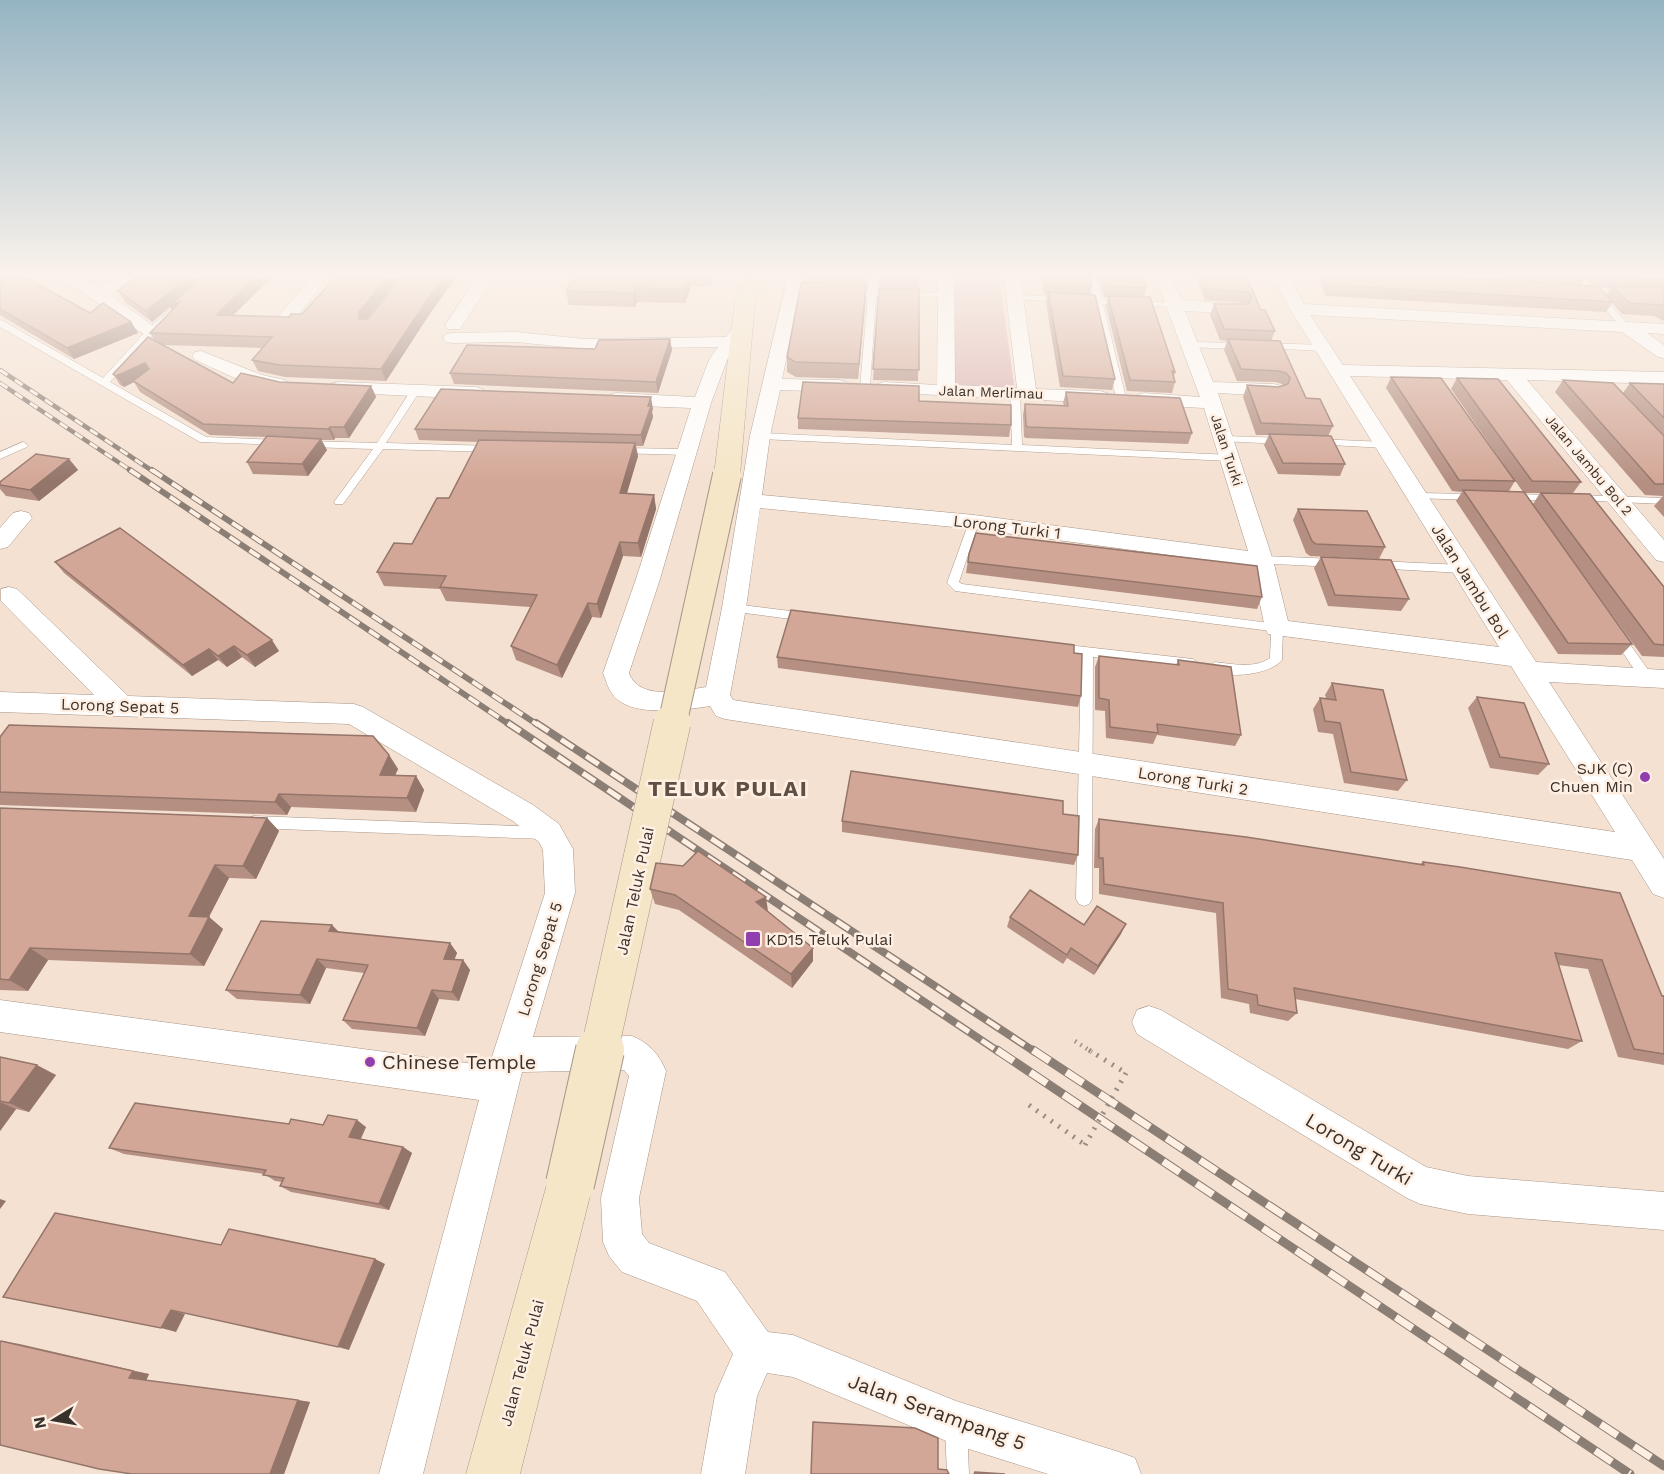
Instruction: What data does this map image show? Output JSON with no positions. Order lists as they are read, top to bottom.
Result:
{
  "streets": {
    "main road": ["Jalan Teluk Pulai"],
    "street": [
      "Jalan Merlimau",
      "Jalan Turki",
      "Jalan Jambu Bol 2",
      "Lorong Turki 1",
      "Jalan Jambu Bol",
      "Lorong Sepat 5",
      "Lorong Turki 2",
      "Lorong Turki",
      "Jalan Serampang 5"
    ]
  },
  "crossings": [
    ["Jalan Merlimau", "Jalan Turki"],
    ["Jalan Turki", "Lorong Turki 1"],
    ["Jalan Jambu Bol", "Lorong Turki 2"]
  ],
  "districts": ["TELUK PULAI"],
  "places": {
    "other": ["SJK (C) Chuen Min", "Chinese Temple"],
    "transit": ["KD15 Teluk Pulai"]
  },
  "north": "left"
}
